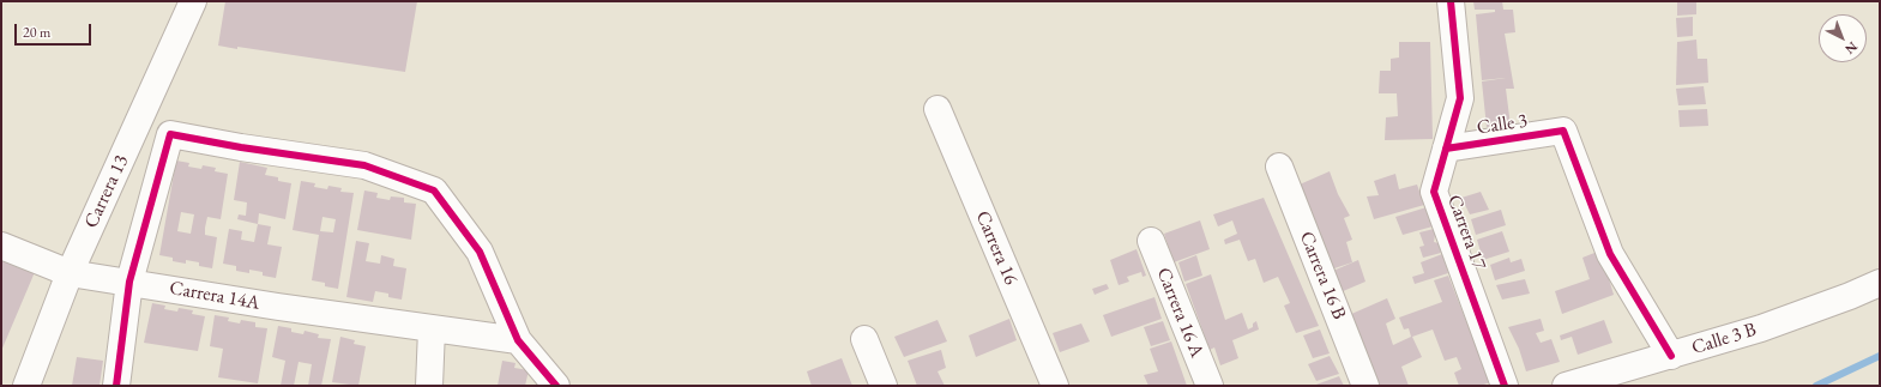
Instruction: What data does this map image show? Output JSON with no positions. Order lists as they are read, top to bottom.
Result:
{
  "streets": {
    "street": [
      "Calle 3",
      "Carrera 13",
      "Carrera 17",
      "Carrera 16",
      "Carrera 16 B",
      "Carrera 14A",
      "Carrera 16 A",
      "Calle 3 B"
    ]
  },
  "crossings": [
    ["Calle 3", "Carrera 17"],
    ["Calle 3", "Calle 3 B"],
    ["Carrera 13", "Carrera 14A"]
  ],
  "scale_bar": "20 m",
  "north": "bottom right"
}
